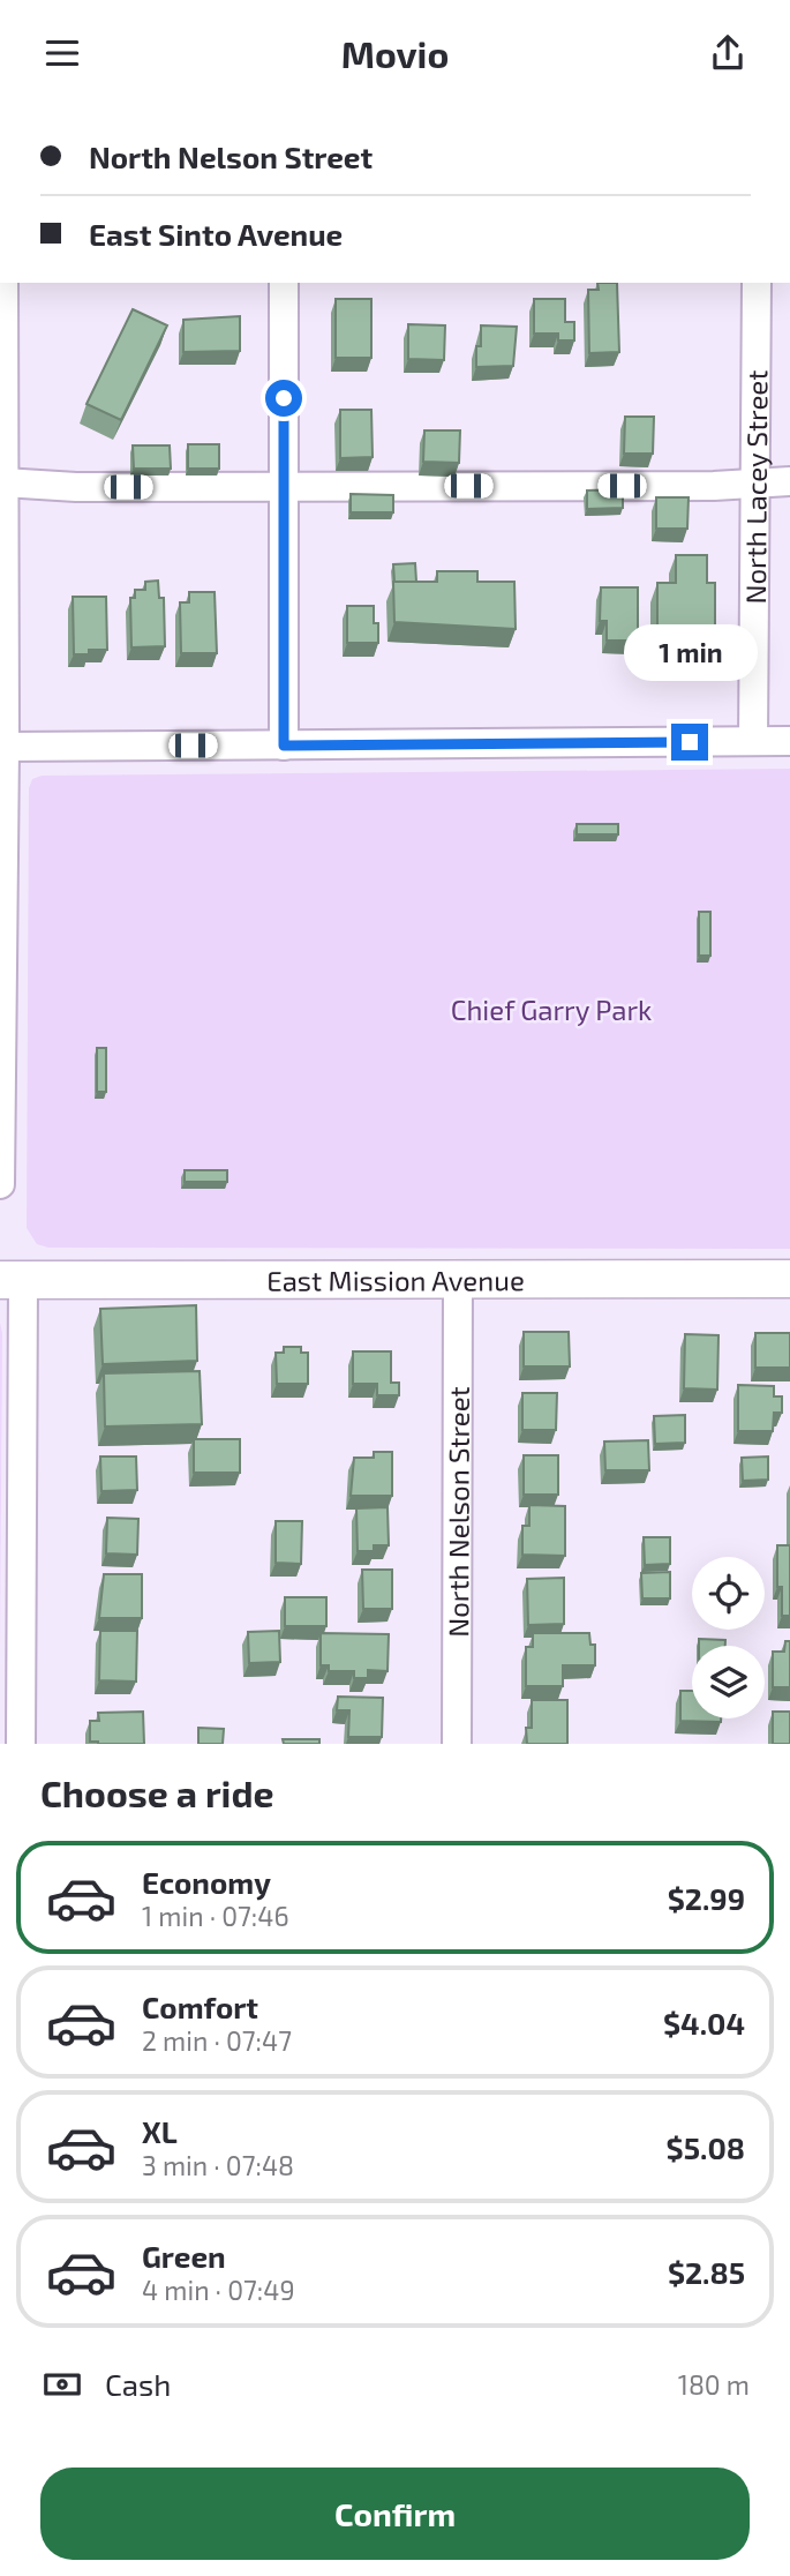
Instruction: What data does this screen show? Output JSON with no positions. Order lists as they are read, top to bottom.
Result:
{
  "streets": {
    "main road": ["East Mission Avenue"],
    "street": ["North Lacey Street", "North Nelson Street"]
  },
  "crossings": [
    ["East Mission Avenue", "North Nelson Street"]
  ],
  "parks": ["Chief Garry Park"],
  "page": {
    "header": "Movio",
    "banner": ["North Nelson Street", "East Sinto Avenue"],
    "bubble": "1 min",
    "heading": "Choose a ride",
    "list": [
      {
        "name": "Economy",
        "note": "1 min · 07:46",
        "value": "$2.99"
      },
      {
        "name": "Comfort",
        "note": "2 min · 07:47",
        "value": "$4.04"
      },
      {
        "name": "XL",
        "note": "3 min · 07:48",
        "value": "$5.08"
      },
      {
        "name": "Green",
        "note": "4 min · 07:49",
        "value": "$2.85"
      }
    ],
    "pay": ["Cash", "180 m"],
    "buttons": "Confirm"
  }
}
